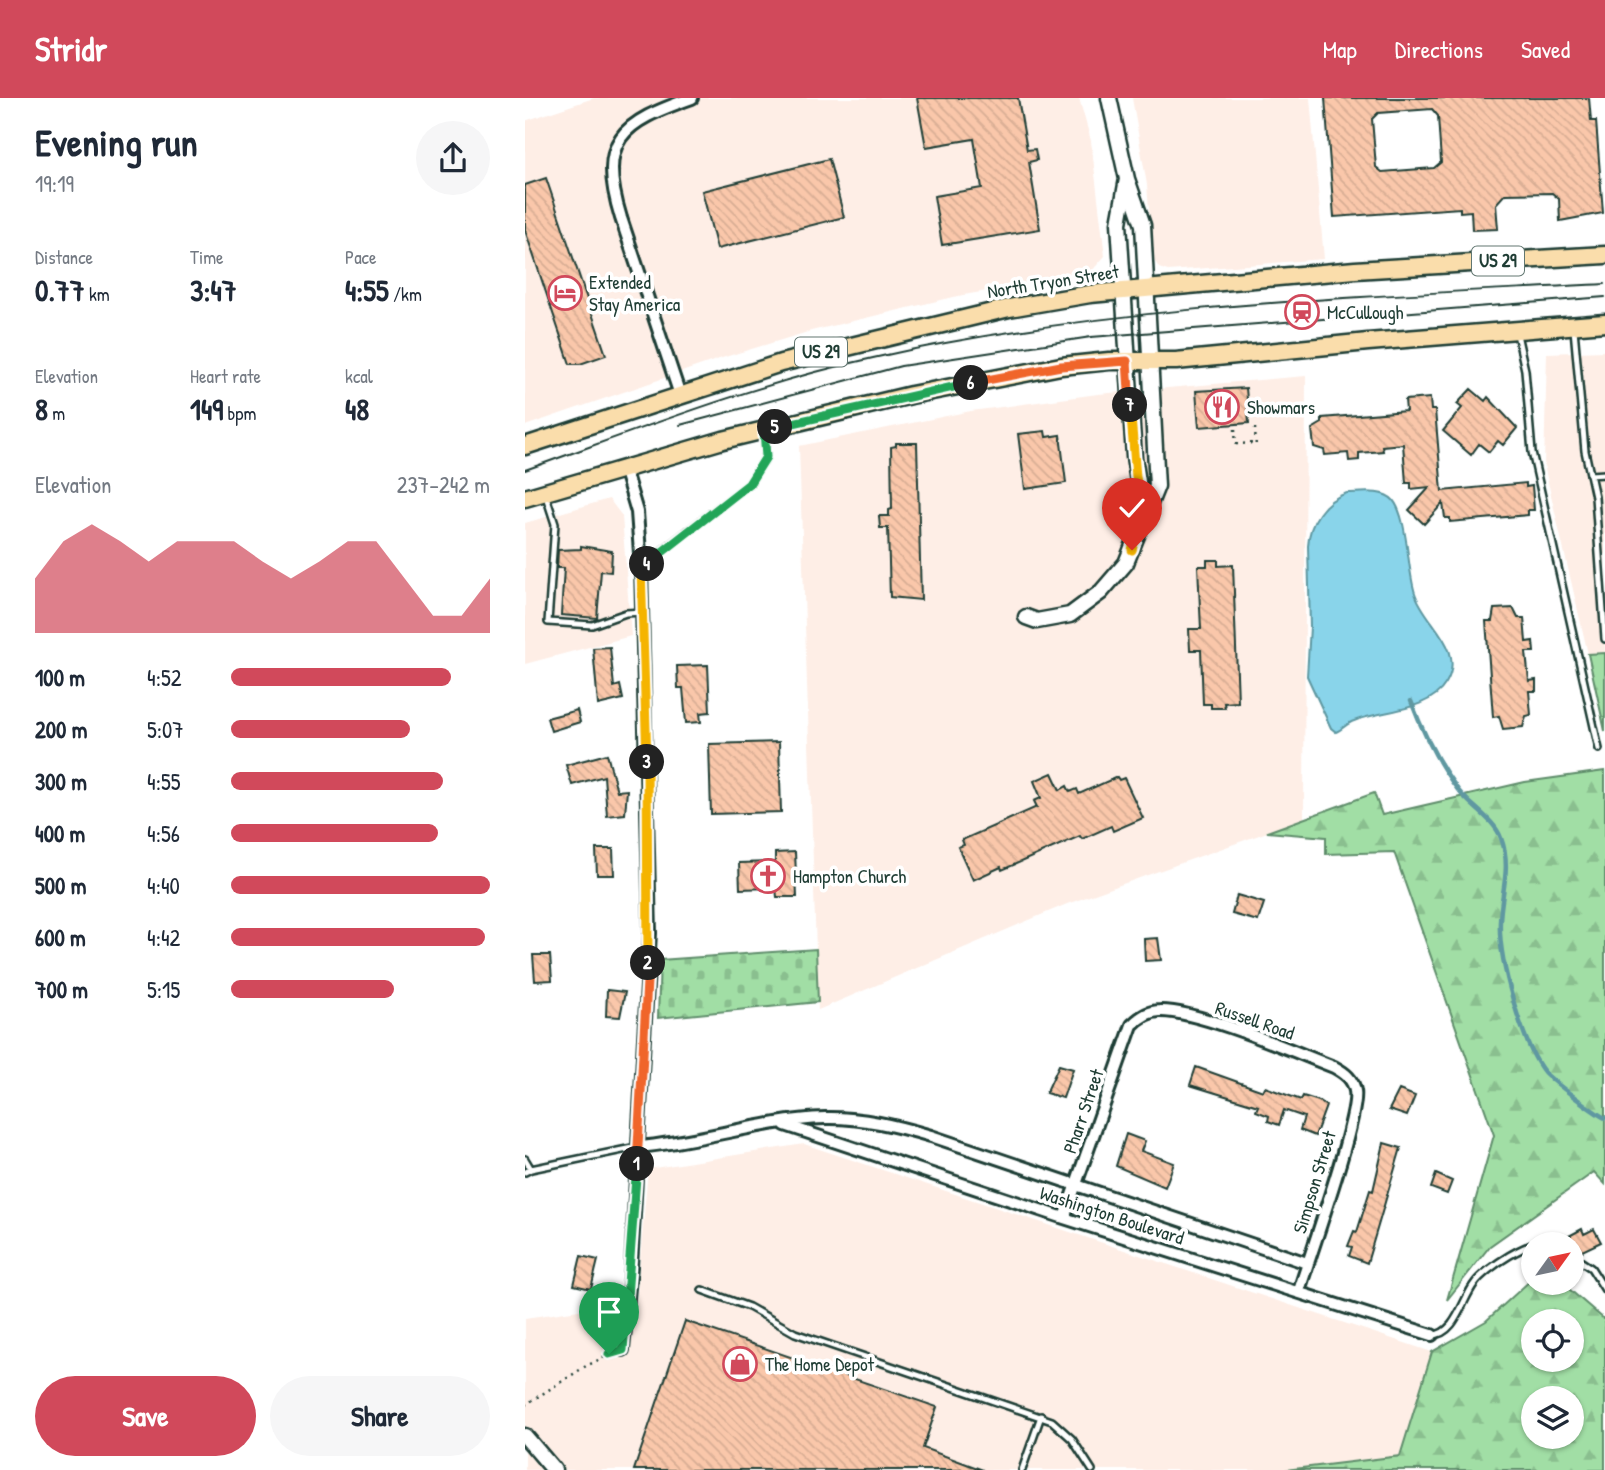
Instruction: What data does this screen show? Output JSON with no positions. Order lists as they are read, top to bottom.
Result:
{
  "streets": {
    "main road": ["US 29", "North Tryon Street"],
    "street": [
      "Russell Road",
      "Pharr Street",
      "Simpson Street",
      "Washington Boulevard"
    ]
  },
  "crossings": [
    ["Russell Road", "Pharr Street"],
    ["Russell Road", "Simpson Street"],
    ["Pharr Street", "Washington Boulevard"],
    ["Simpson Street", "Washington Boulevard"]
  ],
  "places": {
    "hotel": ["Extended Stay America"],
    "station": ["McCullough"],
    "restaurant": ["Showmars"],
    "church": ["Hampton Church"],
    "shop": ["The Home Depot"]
  },
  "north": "top right",
  "page": {
    "header": "Stridr",
    "nav": ["Map", "Directions", "Saved"],
    "heading": ["Evening run", "19:19"],
    "stats": [
      ["Distance", "0.77 km"],
      ["Time", "3:47"],
      ["Pace", "4:55 /km"],
      ["Elevation", "8 m"],
      ["Heart rate", "149 bpm"],
      ["kcal", "48"]
    ],
    "pins": [
      "6",
      "7",
      "5",
      "4",
      "3",
      "2",
      "1"
    ],
    "chart": ["Elevation", "237–242 m"],
    "list": [
      {
        "name": "100 m",
        "note": "4:52"
      },
      {
        "name": "200 m",
        "note": "5:07"
      },
      {
        "name": "300 m",
        "note": "4:55"
      },
      {
        "name": "400 m",
        "note": "4:56"
      },
      {
        "name": "500 m",
        "note": "4:40"
      },
      {
        "name": "600 m",
        "note": "4:42"
      },
      {
        "name": "700 m",
        "note": "5:15"
      }
    ],
    "buttons": ["Save", "Share"]
  }
}
